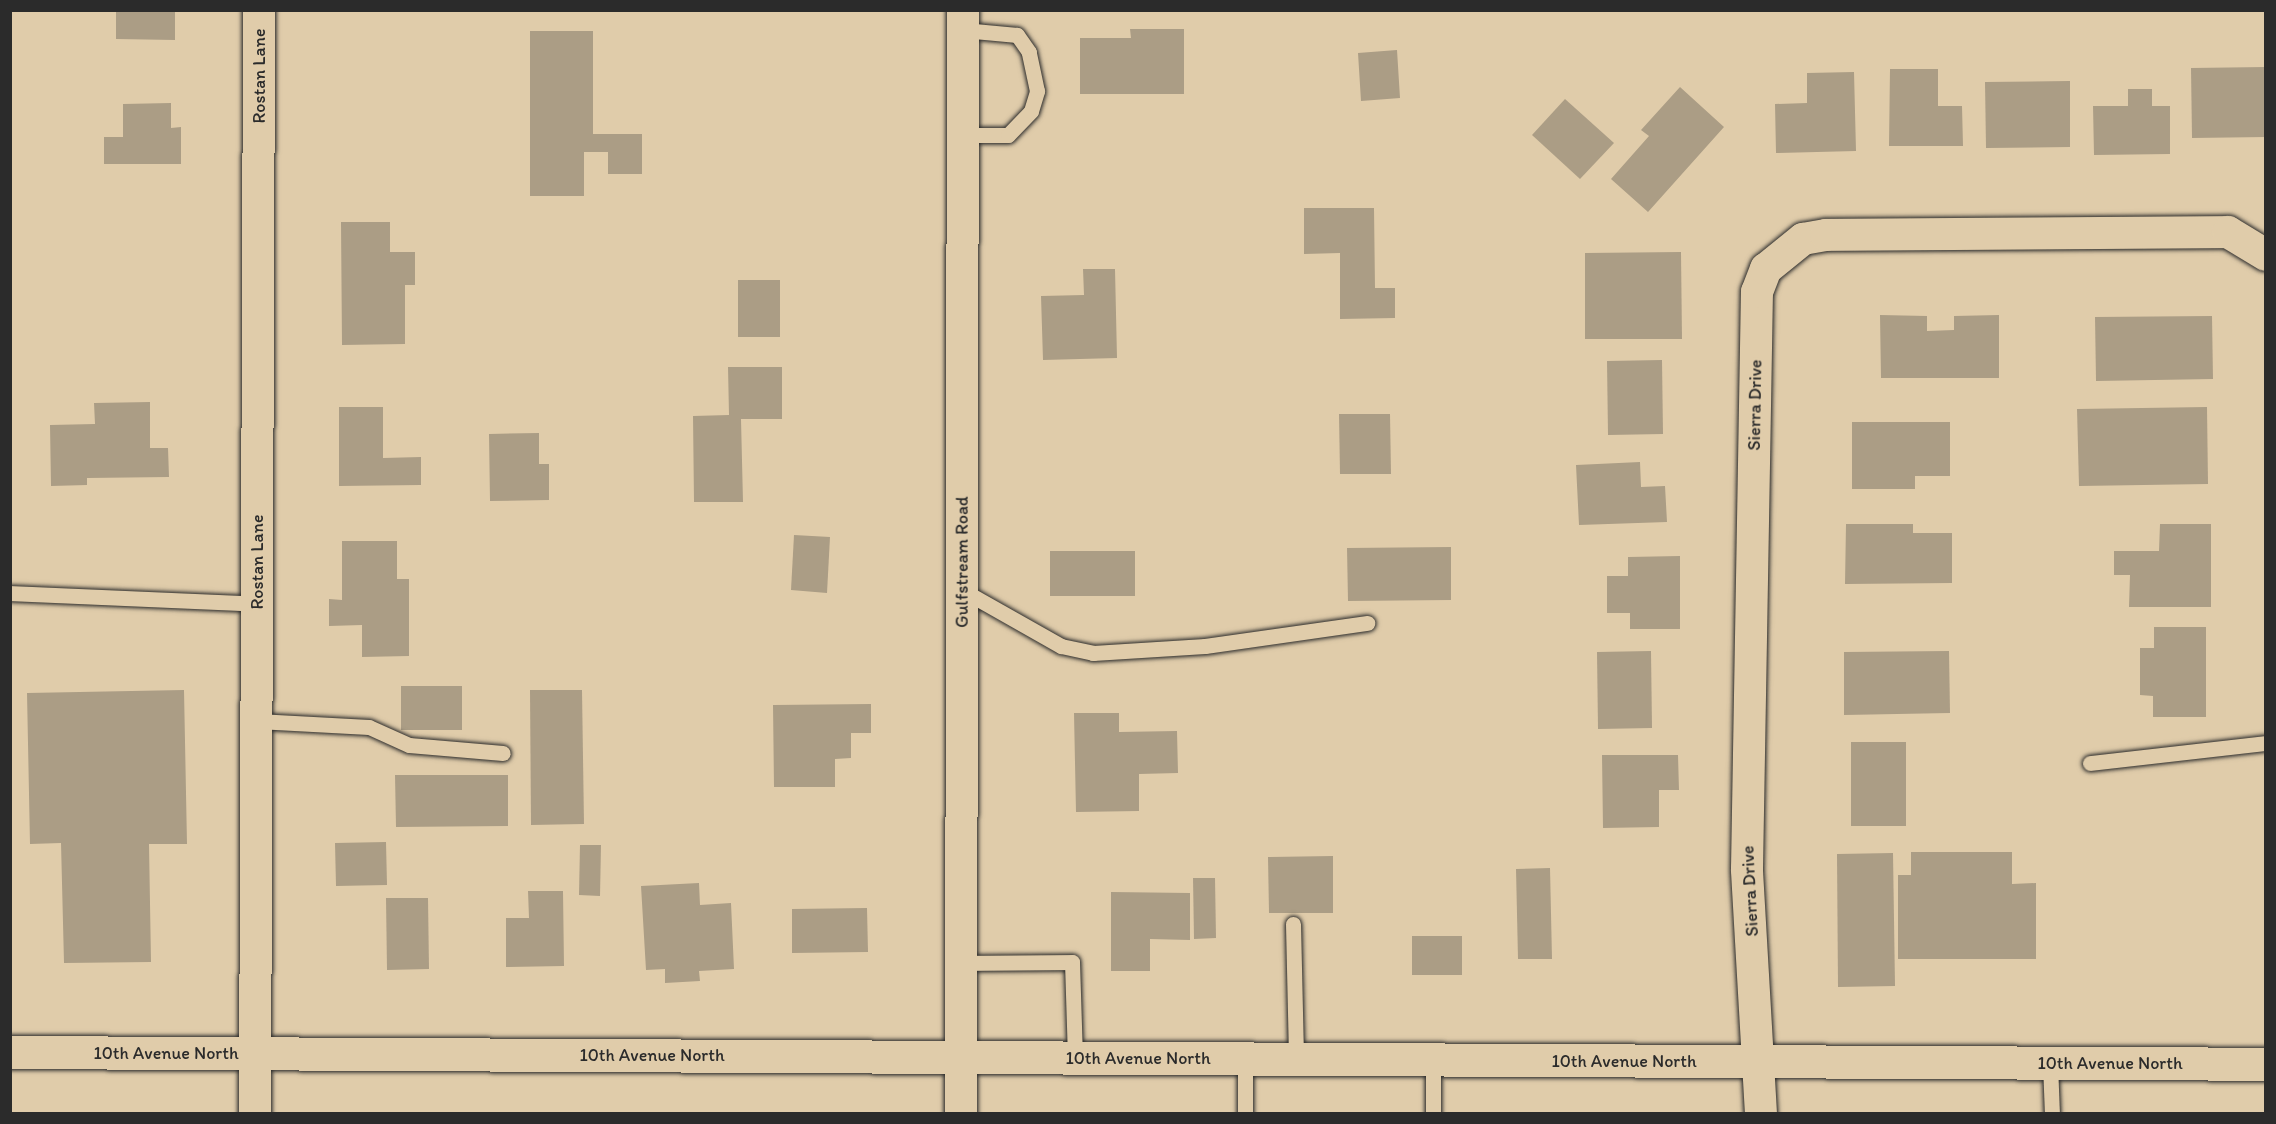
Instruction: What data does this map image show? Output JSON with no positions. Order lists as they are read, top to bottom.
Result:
{
  "streets": {
    "street": [
      "Rostan Lane",
      "Sierra Drive",
      "Gulfstream Road",
      "10th Avenue North"
    ]
  },
  "crossings": [
    ["Rostan Lane", "10th Avenue North"],
    ["Sierra Drive", "10th Avenue North"],
    ["Gulfstream Road", "10th Avenue North"]
  ]
}
